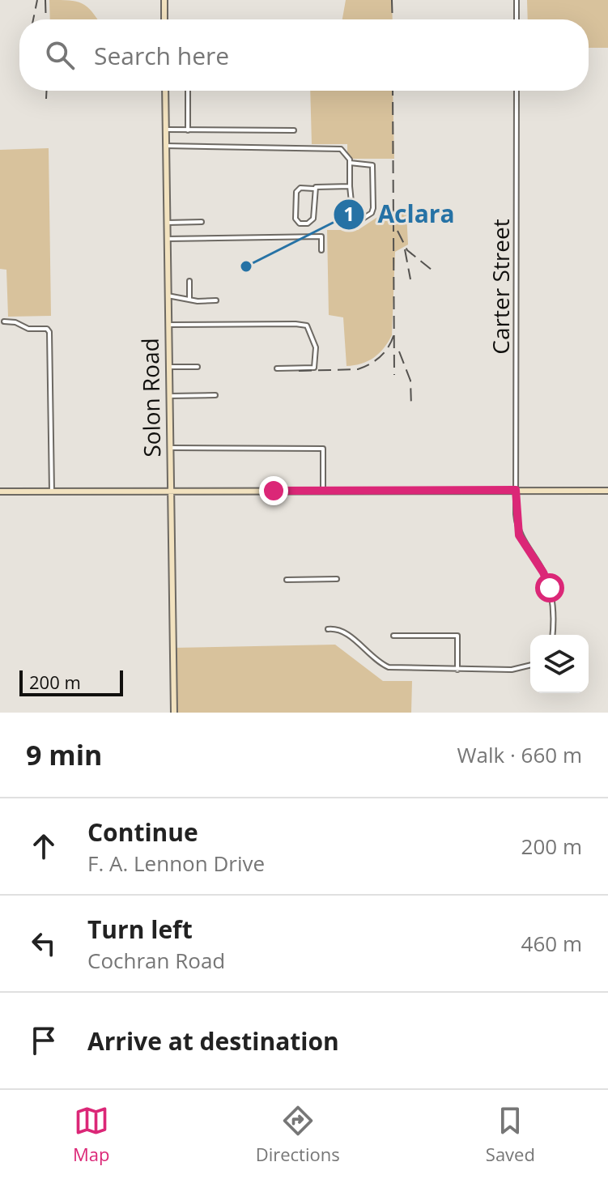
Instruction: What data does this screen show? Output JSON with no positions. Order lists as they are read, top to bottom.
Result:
{
  "streets": {
    "street": ["Carter Street", "Solon Road"]
  },
  "places": ["Aclara"],
  "scale_bar": "200 m",
  "page": {
    "search": "Search here",
    "scale": "200 m",
    "heading": ["9 min", "Walk · 660 m"],
    "list": [
      ["Continue", "F. A. Lennon Drive", "200 m"],
      ["Turn left", "Cochran Road", "460 m"],
      "Arrive at destination"
    ],
    "nav": ["Map", "Directions", "Saved"]
  }
}
